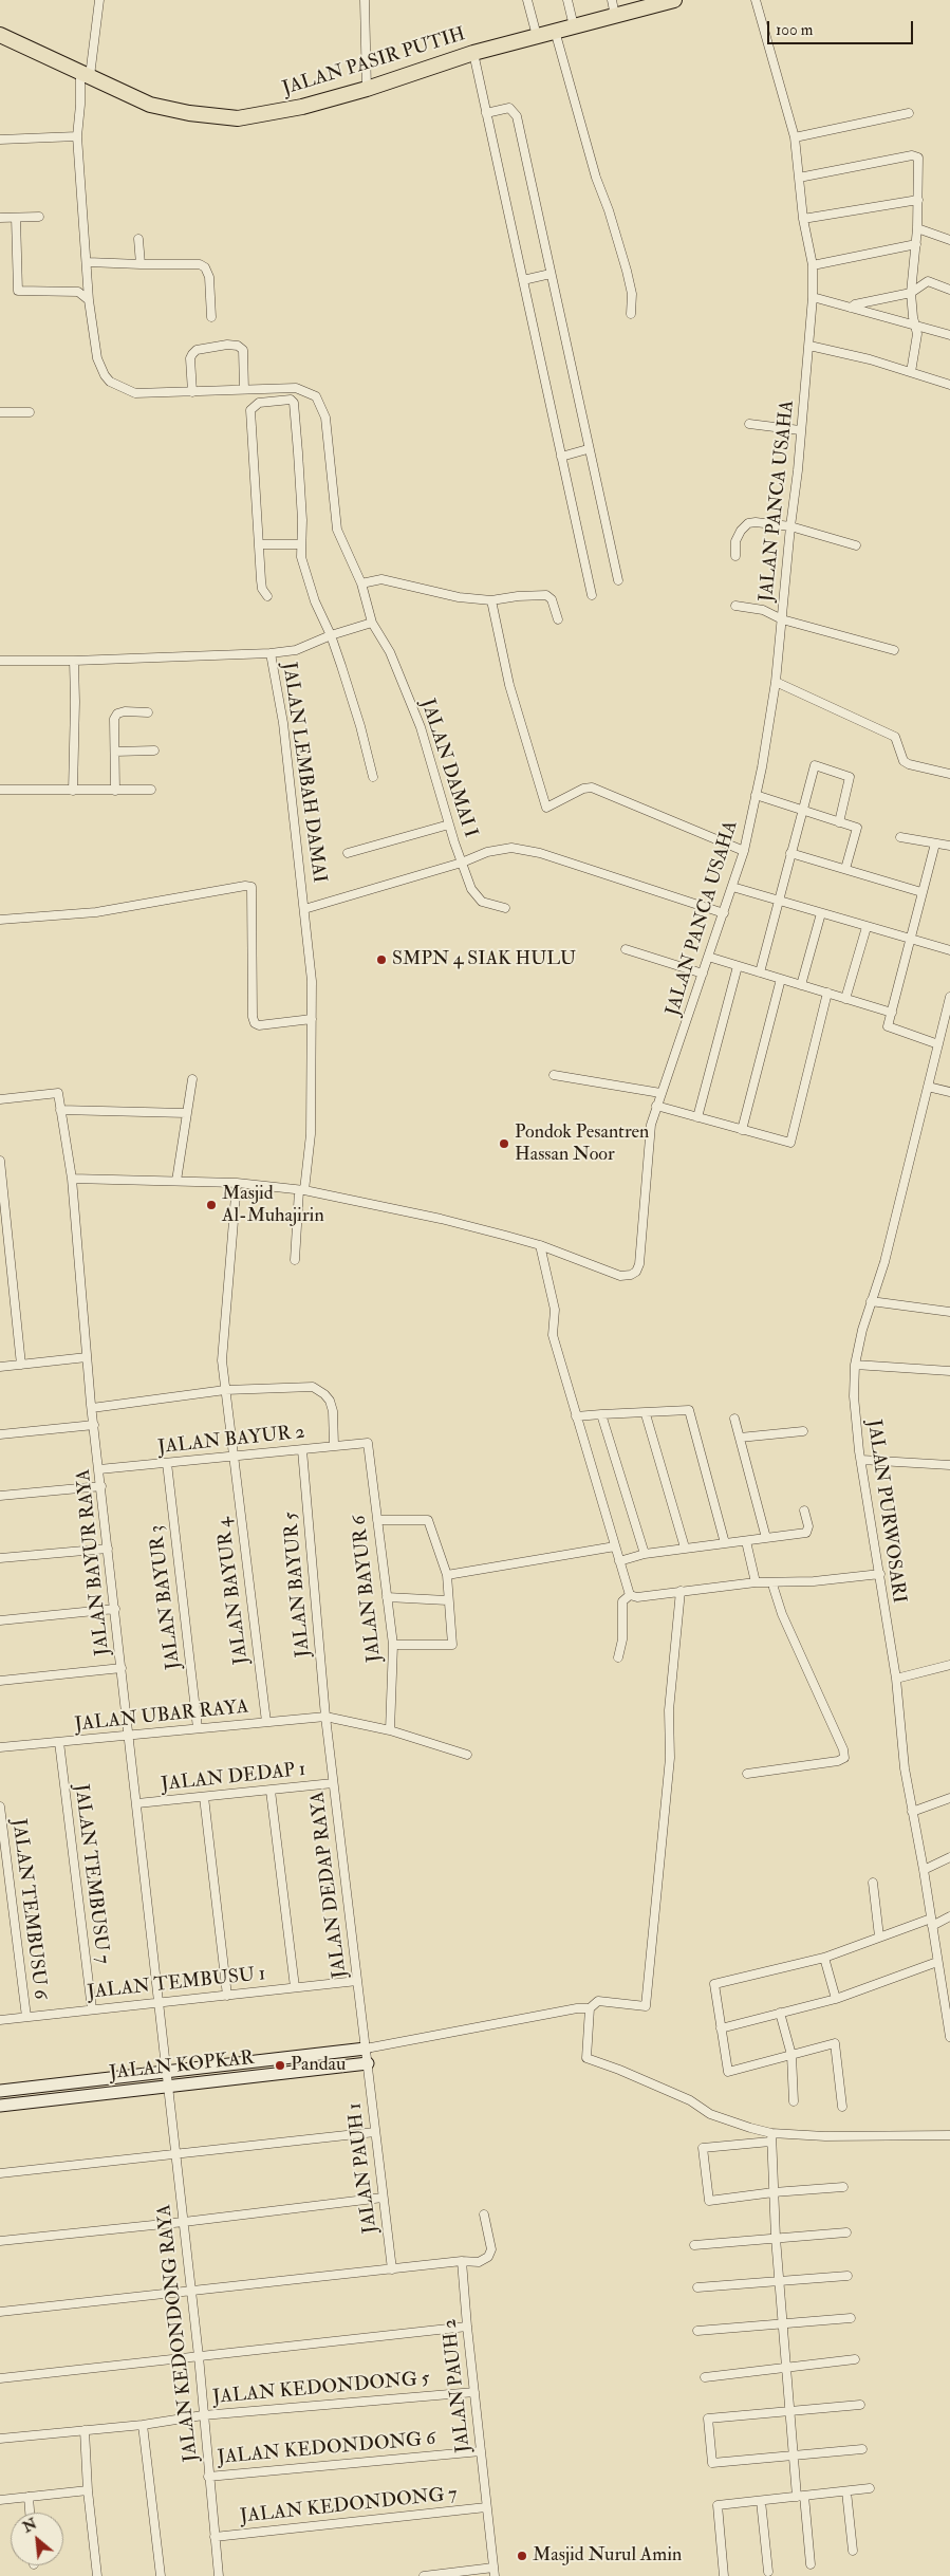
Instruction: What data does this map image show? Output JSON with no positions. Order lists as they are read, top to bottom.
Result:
{
  "streets": {
    "highway": ["JALAN PASIR PUTIH"],
    "street": [
      "JALAN PANCA USAHA",
      "JALAN DAMAI I",
      "JALAN LEMBAH DAMAI",
      "JALAN BAYUR 2",
      "JALAN PURWOSARI",
      "JALAN BAYUR RAYA",
      "JALAN BAYUR 5",
      "JALAN BAYUR 6",
      "JALAN BAYUR 4",
      "JALAN BAYUR 3",
      "JALAN UBAR RAYA",
      "JALAN DEDAP 1",
      "JALAN TEMBUSU 7",
      "JALAN DEDAP RAYA",
      "JALAN TEMBUSU 6",
      "JALAN TEMBUSU 1",
      "JALAN KOPKAR",
      "JALAN PAUH 1",
      "JALAN KEDONDONG RAYA",
      "JALAN PAUH 2",
      "JALAN KEDONDONG 5",
      "JALAN KEDONDONG 6",
      "JALAN KEDONDONG 7"
    ]
  },
  "crossings": [
    ["JALAN PANCA USAHA", "JALAN LEMBAH DAMAI"],
    ["JALAN PANCA USAHA", "JALAN BAYUR RAYA"],
    ["JALAN PANCA USAHA", "JALAN BAYUR 4"],
    ["JALAN DAMAI I", "JALAN LEMBAH DAMAI"],
    ["JALAN BAYUR 2", "JALAN BAYUR RAYA"],
    ["JALAN BAYUR 2", "JALAN BAYUR 5"],
    ["JALAN BAYUR 2", "JALAN BAYUR 6"],
    ["JALAN BAYUR 2", "JALAN BAYUR 4"],
    ["JALAN BAYUR 2", "JALAN BAYUR 3"],
    ["JALAN BAYUR RAYA", "JALAN UBAR RAYA"],
    ["JALAN BAYUR RAYA", "JALAN DEDAP 1"],
    ["JALAN BAYUR RAYA", "JALAN TEMBUSU 1"],
    ["JALAN BAYUR RAYA", "JALAN KOPKAR"],
    ["JALAN BAYUR RAYA", "JALAN KEDONDONG RAYA"],
    ["JALAN BAYUR 5", "JALAN UBAR RAYA"],
    ["JALAN BAYUR 5", "JALAN DEDAP RAYA"],
    ["JALAN BAYUR 6", "JALAN UBAR RAYA"],
    ["JALAN BAYUR 4", "JALAN UBAR RAYA"],
    ["JALAN BAYUR 3", "JALAN UBAR RAYA"],
    ["JALAN UBAR RAYA", "JALAN TEMBUSU 7"],
    ["JALAN UBAR RAYA", "JALAN DEDAP RAYA"],
    ["JALAN DEDAP 1", "JALAN DEDAP RAYA"],
    ["JALAN TEMBUSU 7", "JALAN TEMBUSU 1"],
    ["JALAN DEDAP RAYA", "JALAN TEMBUSU 1"],
    ["JALAN DEDAP RAYA", "JALAN KOPKAR"],
    ["JALAN DEDAP RAYA", "JALAN PAUH 1"],
    ["JALAN TEMBUSU 6", "JALAN TEMBUSU 1"],
    ["JALAN KOPKAR", "JALAN PAUH 1"],
    ["JALAN KOPKAR", "JALAN KEDONDONG RAYA"],
    ["JALAN KEDONDONG RAYA", "JALAN KEDONDONG 5"],
    ["JALAN KEDONDONG RAYA", "JALAN KEDONDONG 6"],
    ["JALAN KEDONDONG RAYA", "JALAN KEDONDONG 7"],
    ["JALAN PAUH 2", "JALAN KEDONDONG 5"],
    ["JALAN PAUH 2", "JALAN KEDONDONG 6"],
    ["JALAN PAUH 2", "JALAN KEDONDONG 7"]
  ],
  "places": [
    "SMPN 4 SIAK HULU",
    "Pondok Pesantren Hassan Noor",
    "Masjid Al-Muhajirin",
    "Pandau",
    "Masjid Nurul Amin"
  ],
  "scale_bar": "100 m",
  "north": "top left"
}
